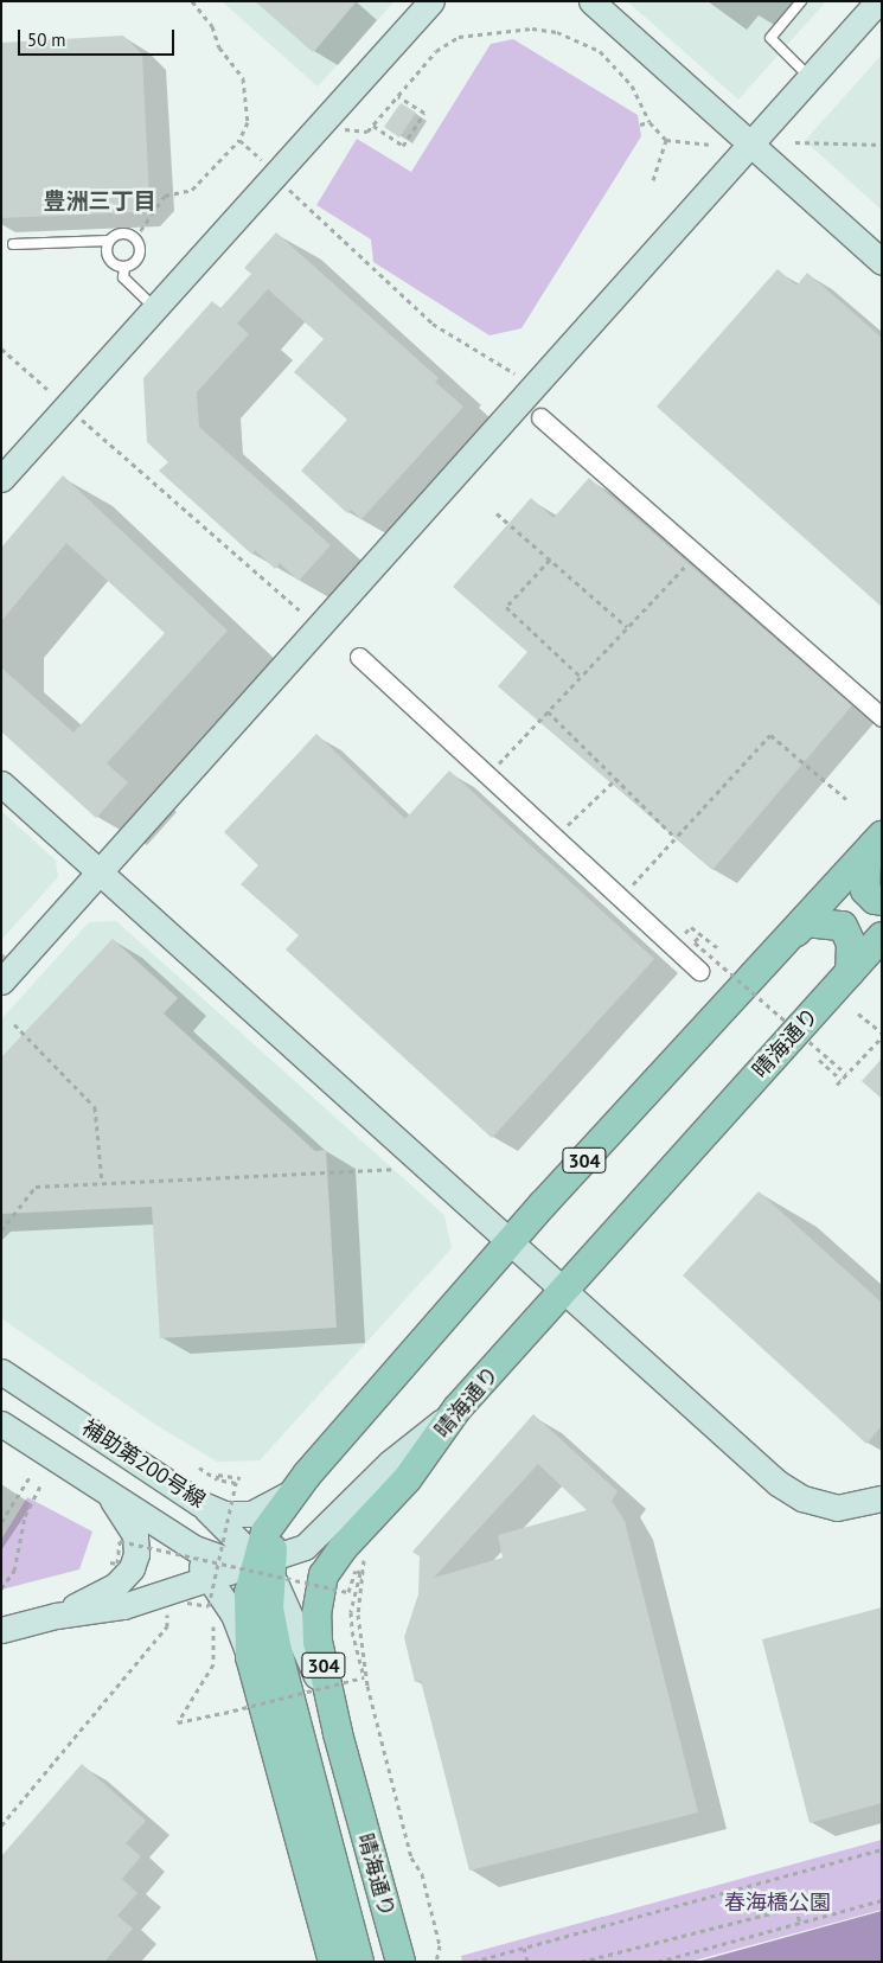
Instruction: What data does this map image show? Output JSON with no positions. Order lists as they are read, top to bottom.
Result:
{
  "streets": {
    "main road": ["晴海通り", "304"],
    "street": ["補助第200号線"]
  },
  "crossings": [
    ["晴海通り", "補助第200号線"]
  ],
  "districts": ["豊洲三丁目"],
  "parks": ["春海橋公園"],
  "scale_bar": "50 m"
}
